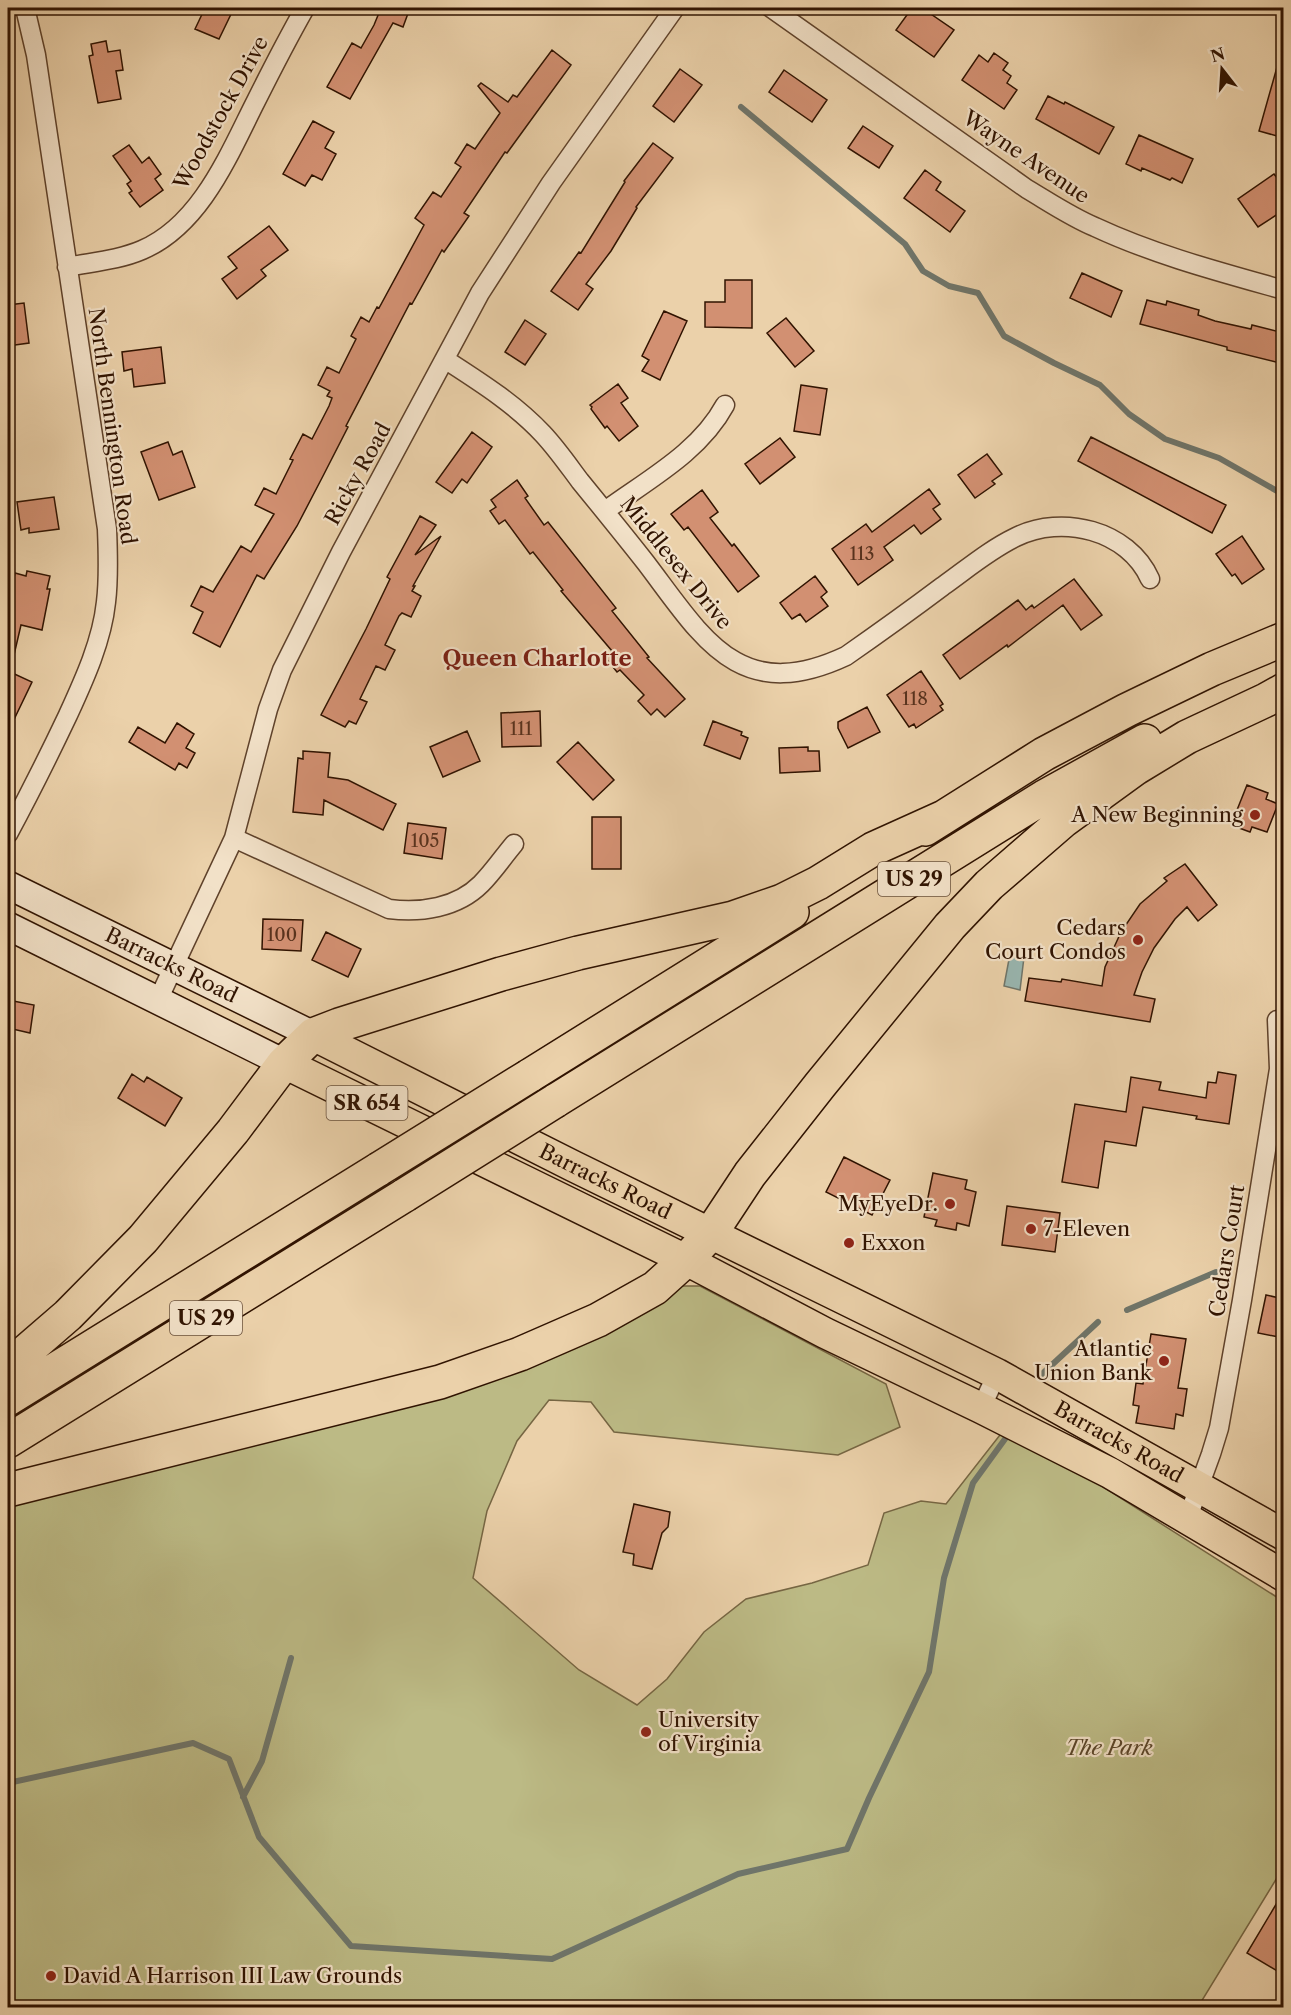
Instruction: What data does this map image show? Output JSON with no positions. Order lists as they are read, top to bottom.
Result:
{
  "streets": {
    "highway": ["US 29"],
    "main road": ["Barracks Road", "SR 654"],
    "street": [
      "Woodstock Drive",
      "Wayne Avenue",
      "North Bennington Road",
      "Ricky Road",
      "Middlesex Drive",
      "Cedars Court"
    ]
  },
  "crossings": [
    ["Woodstock Drive", "North Bennington Road"],
    ["Ricky Road", "Middlesex Drive"],
    ["Ricky Road", "Barracks Road"],
    ["Barracks Road", "Cedars Court"]
  ],
  "districts": ["Queen Charlotte"],
  "parks": ["The Park"],
  "places": [
    "A New Beginning",
    "Cedars Court Condos",
    "MyEyeDr.",
    "7-Eleven",
    "Exxon",
    "Atlantic Union Bank",
    "University of Virginia",
    "David A Harrison III Law Grounds"
  ],
  "house_numbers": [
    "113",
    "118",
    "111",
    "105",
    "100"
  ],
  "north": "top"
}
